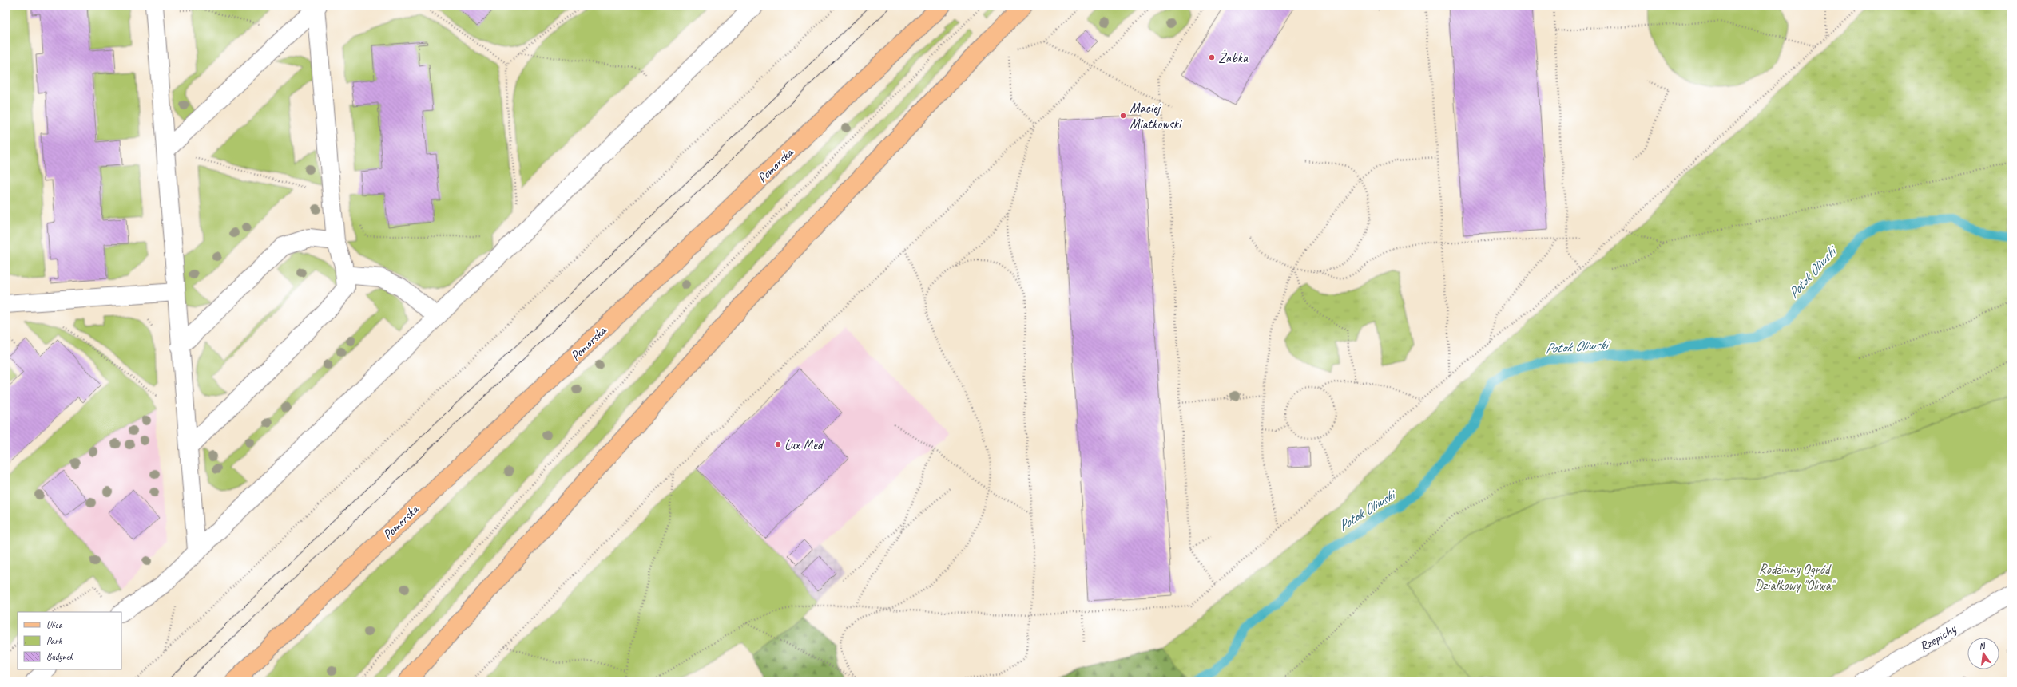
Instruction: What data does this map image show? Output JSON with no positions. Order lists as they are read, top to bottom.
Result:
{
  "streets": {
    "main road": ["Pomorska"],
    "street": ["Rzepichy"]
  },
  "water": ["Potok Oliwski"],
  "parks": ["Rodzinny Ogród Działkowy \"Oliwa\""],
  "places": ["Żabka", "Maciej Miatkowski", "Lux Med"],
  "legend": ["Ulica", "Park", "Budynek"],
  "north": "top"
}
